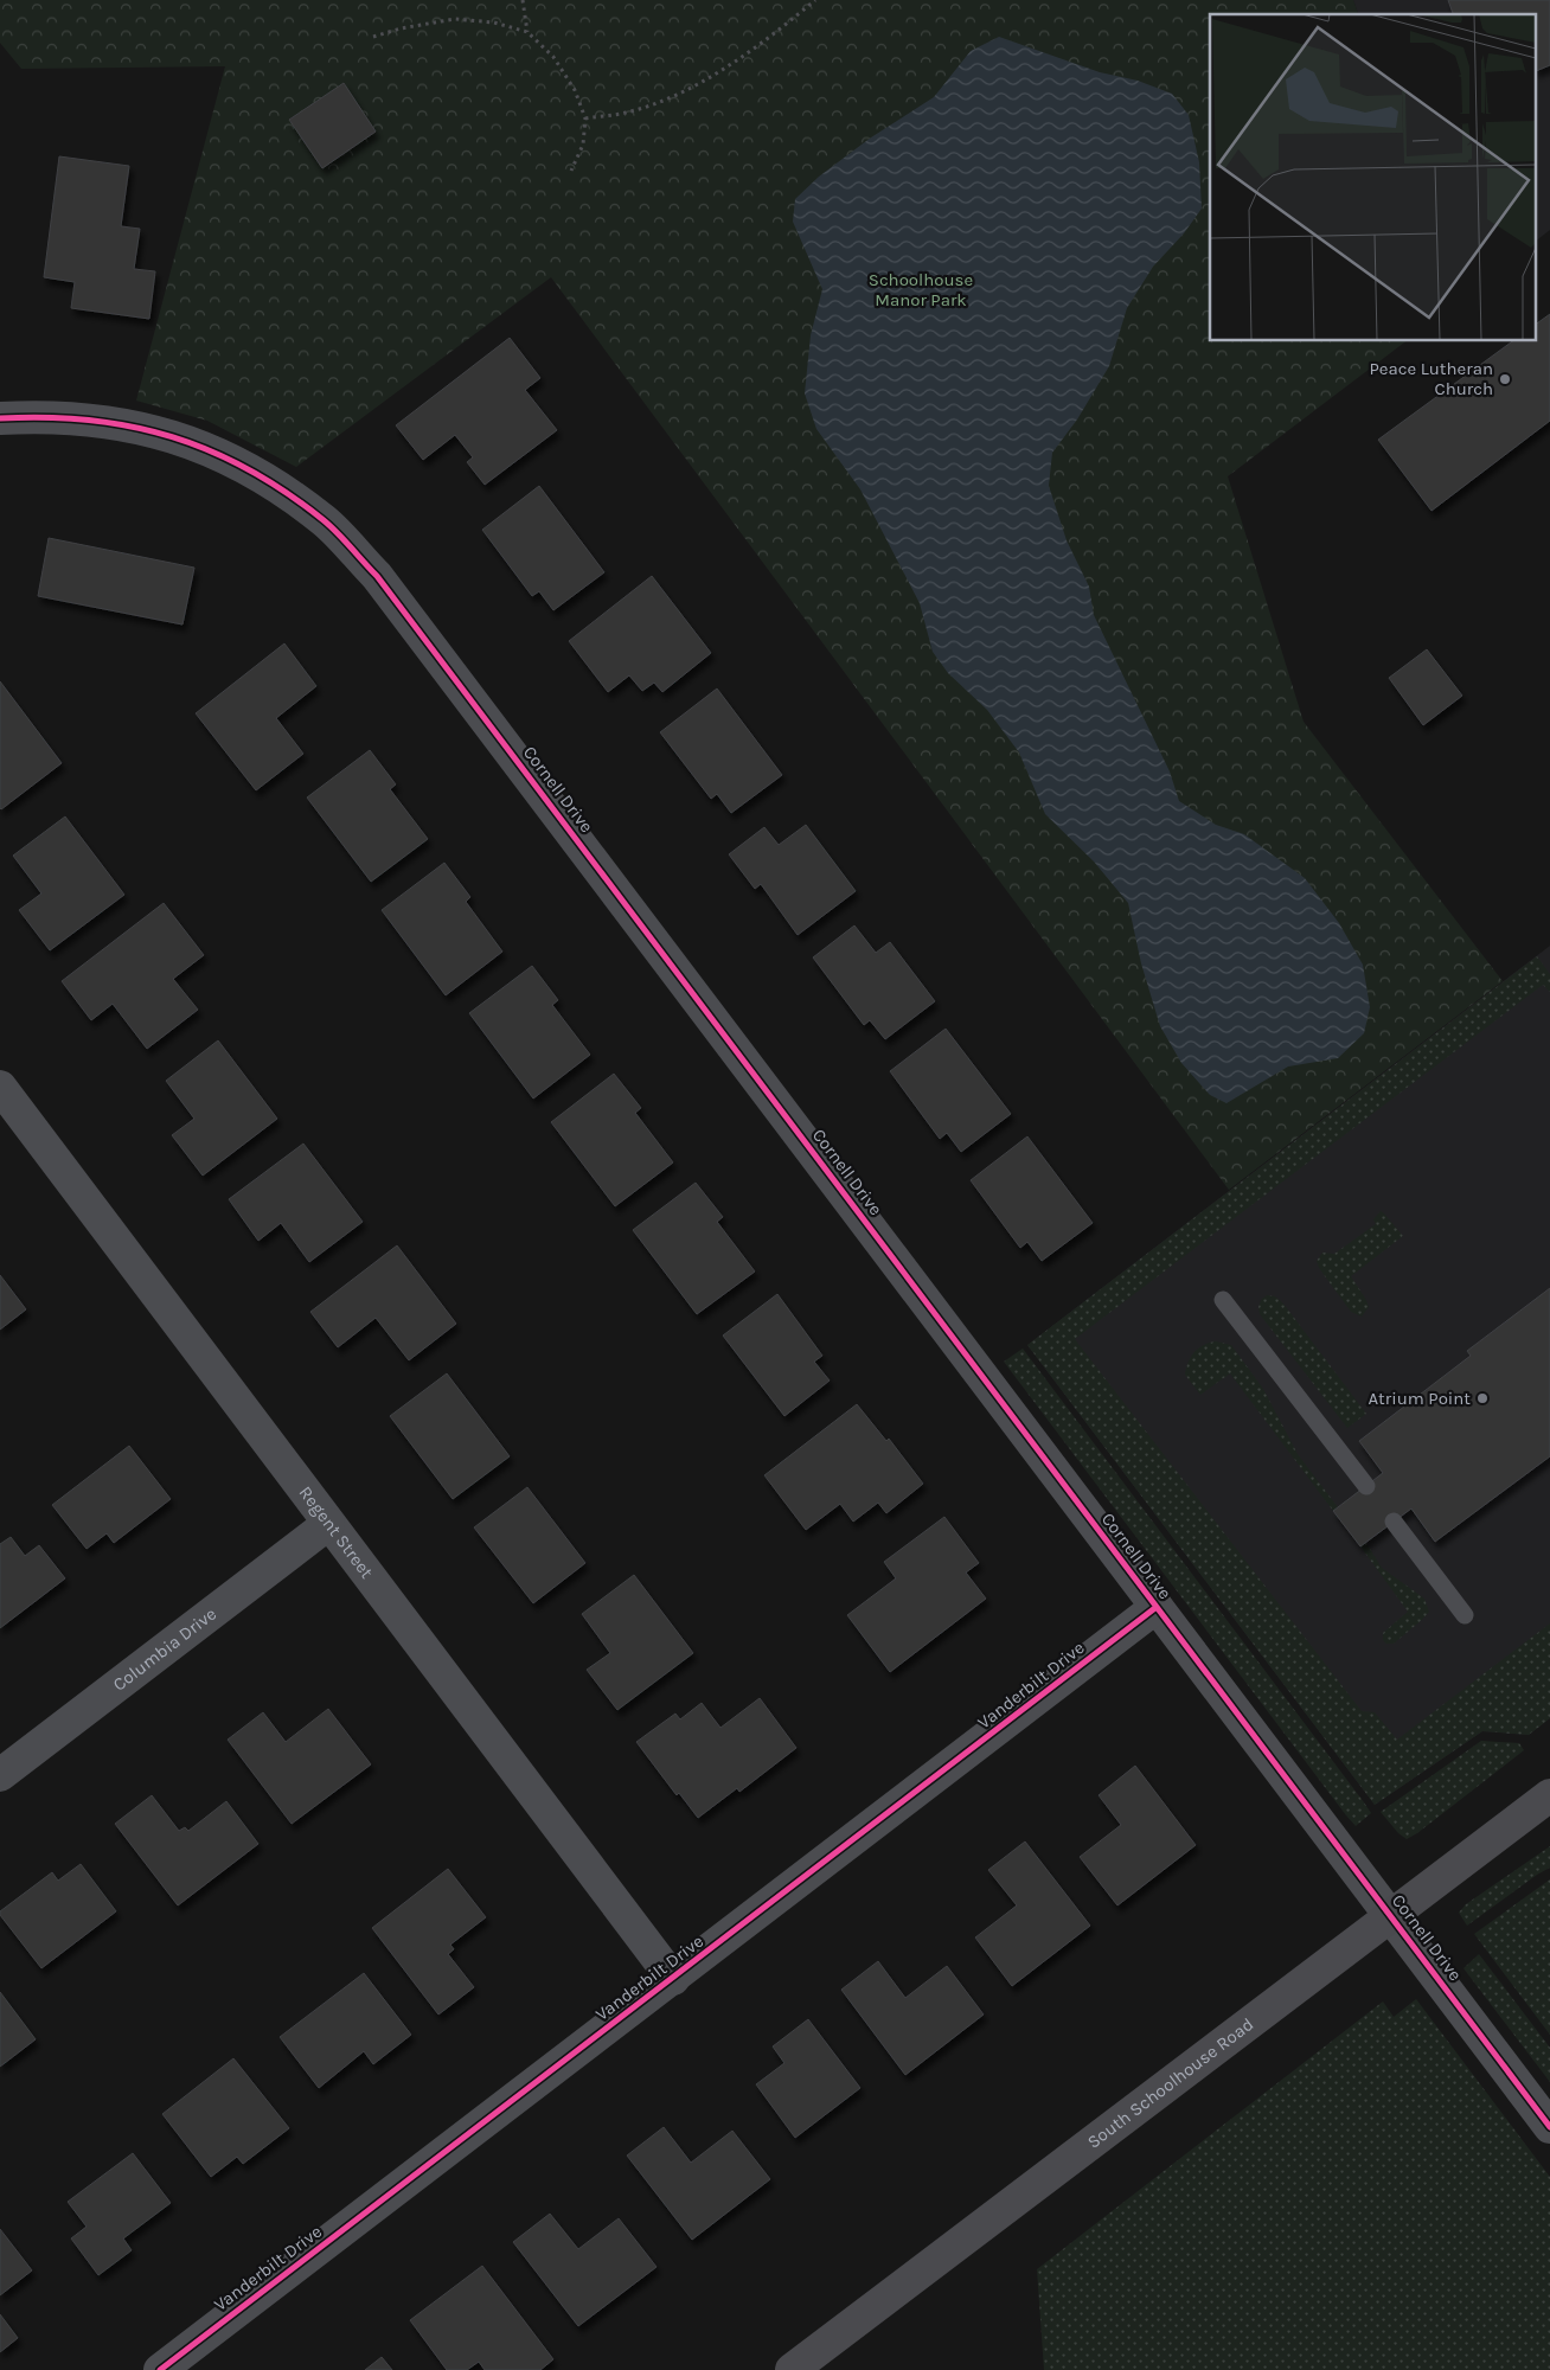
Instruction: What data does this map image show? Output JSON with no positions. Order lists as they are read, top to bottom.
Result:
{
  "streets": {
    "street": [
      "Cornell Drive",
      "Regent Street",
      "Columbia Drive",
      "Vanderbilt Drive",
      "South Schoolhouse Road"
    ]
  },
  "crossings": [
    ["Cornell Drive", "Vanderbilt Drive"],
    ["Cornell Drive", "South Schoolhouse Road"],
    ["Regent Street", "Columbia Drive"],
    ["Regent Street", "Vanderbilt Drive"]
  ],
  "parks": ["Schoolhouse Manor Park"],
  "places": ["Peace Lutheran Church", "Atrium Point"]
}
